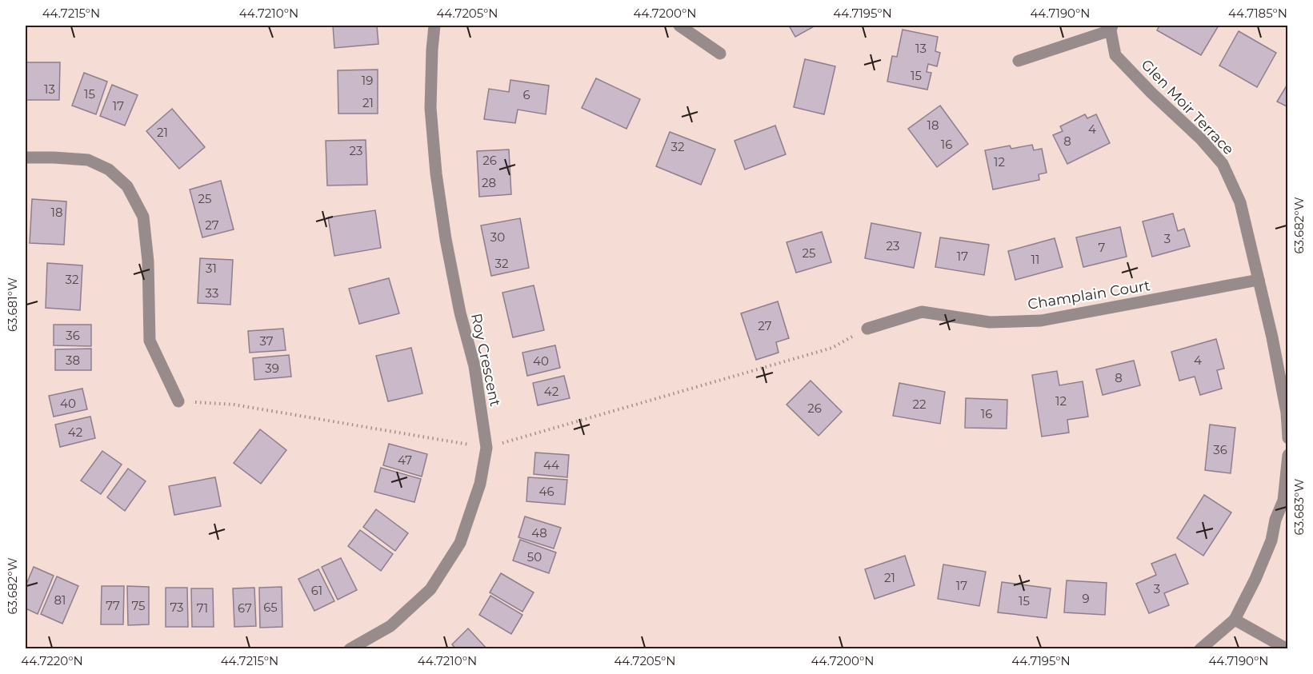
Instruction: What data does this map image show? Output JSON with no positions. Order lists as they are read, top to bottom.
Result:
{
  "streets": {
    "street": ["Glen Moir Terrace", "Champlain Court", "Roy Crescent"]
  },
  "crossings": [
    ["Glen Moir Terrace", "Champlain Court"]
  ],
  "house_numbers": [
    "13",
    "15",
    "19",
    "13",
    "15",
    "6",
    "21",
    "17",
    "18",
    "4",
    "21",
    "8",
    "16",
    "32",
    "23",
    "26",
    "12",
    "28",
    "25",
    "18",
    "27",
    "30",
    "3",
    "23",
    "7",
    "25",
    "17",
    "11",
    "32",
    "31",
    "32",
    "33",
    "27",
    "36",
    "37",
    "38",
    "4",
    "40",
    "39",
    "8",
    "42",
    "12",
    "40",
    "22",
    "26",
    "16",
    "42",
    "36",
    "47",
    "44",
    "46",
    "48",
    "50",
    "21",
    "17",
    "3",
    "61",
    "9",
    "81",
    "15",
    "77",
    "75",
    "73",
    "65",
    "71",
    "67"
  ],
  "coordinates": [
    "44.7215°N",
    "44.7210°N",
    "44.7205°N",
    "44.7200°N",
    "44.7195°N",
    "44.7190°N",
    "44.7185°N",
    "63.682°W",
    "63.681°W",
    "63.683°W",
    "44.7220°N"
  ]
}
